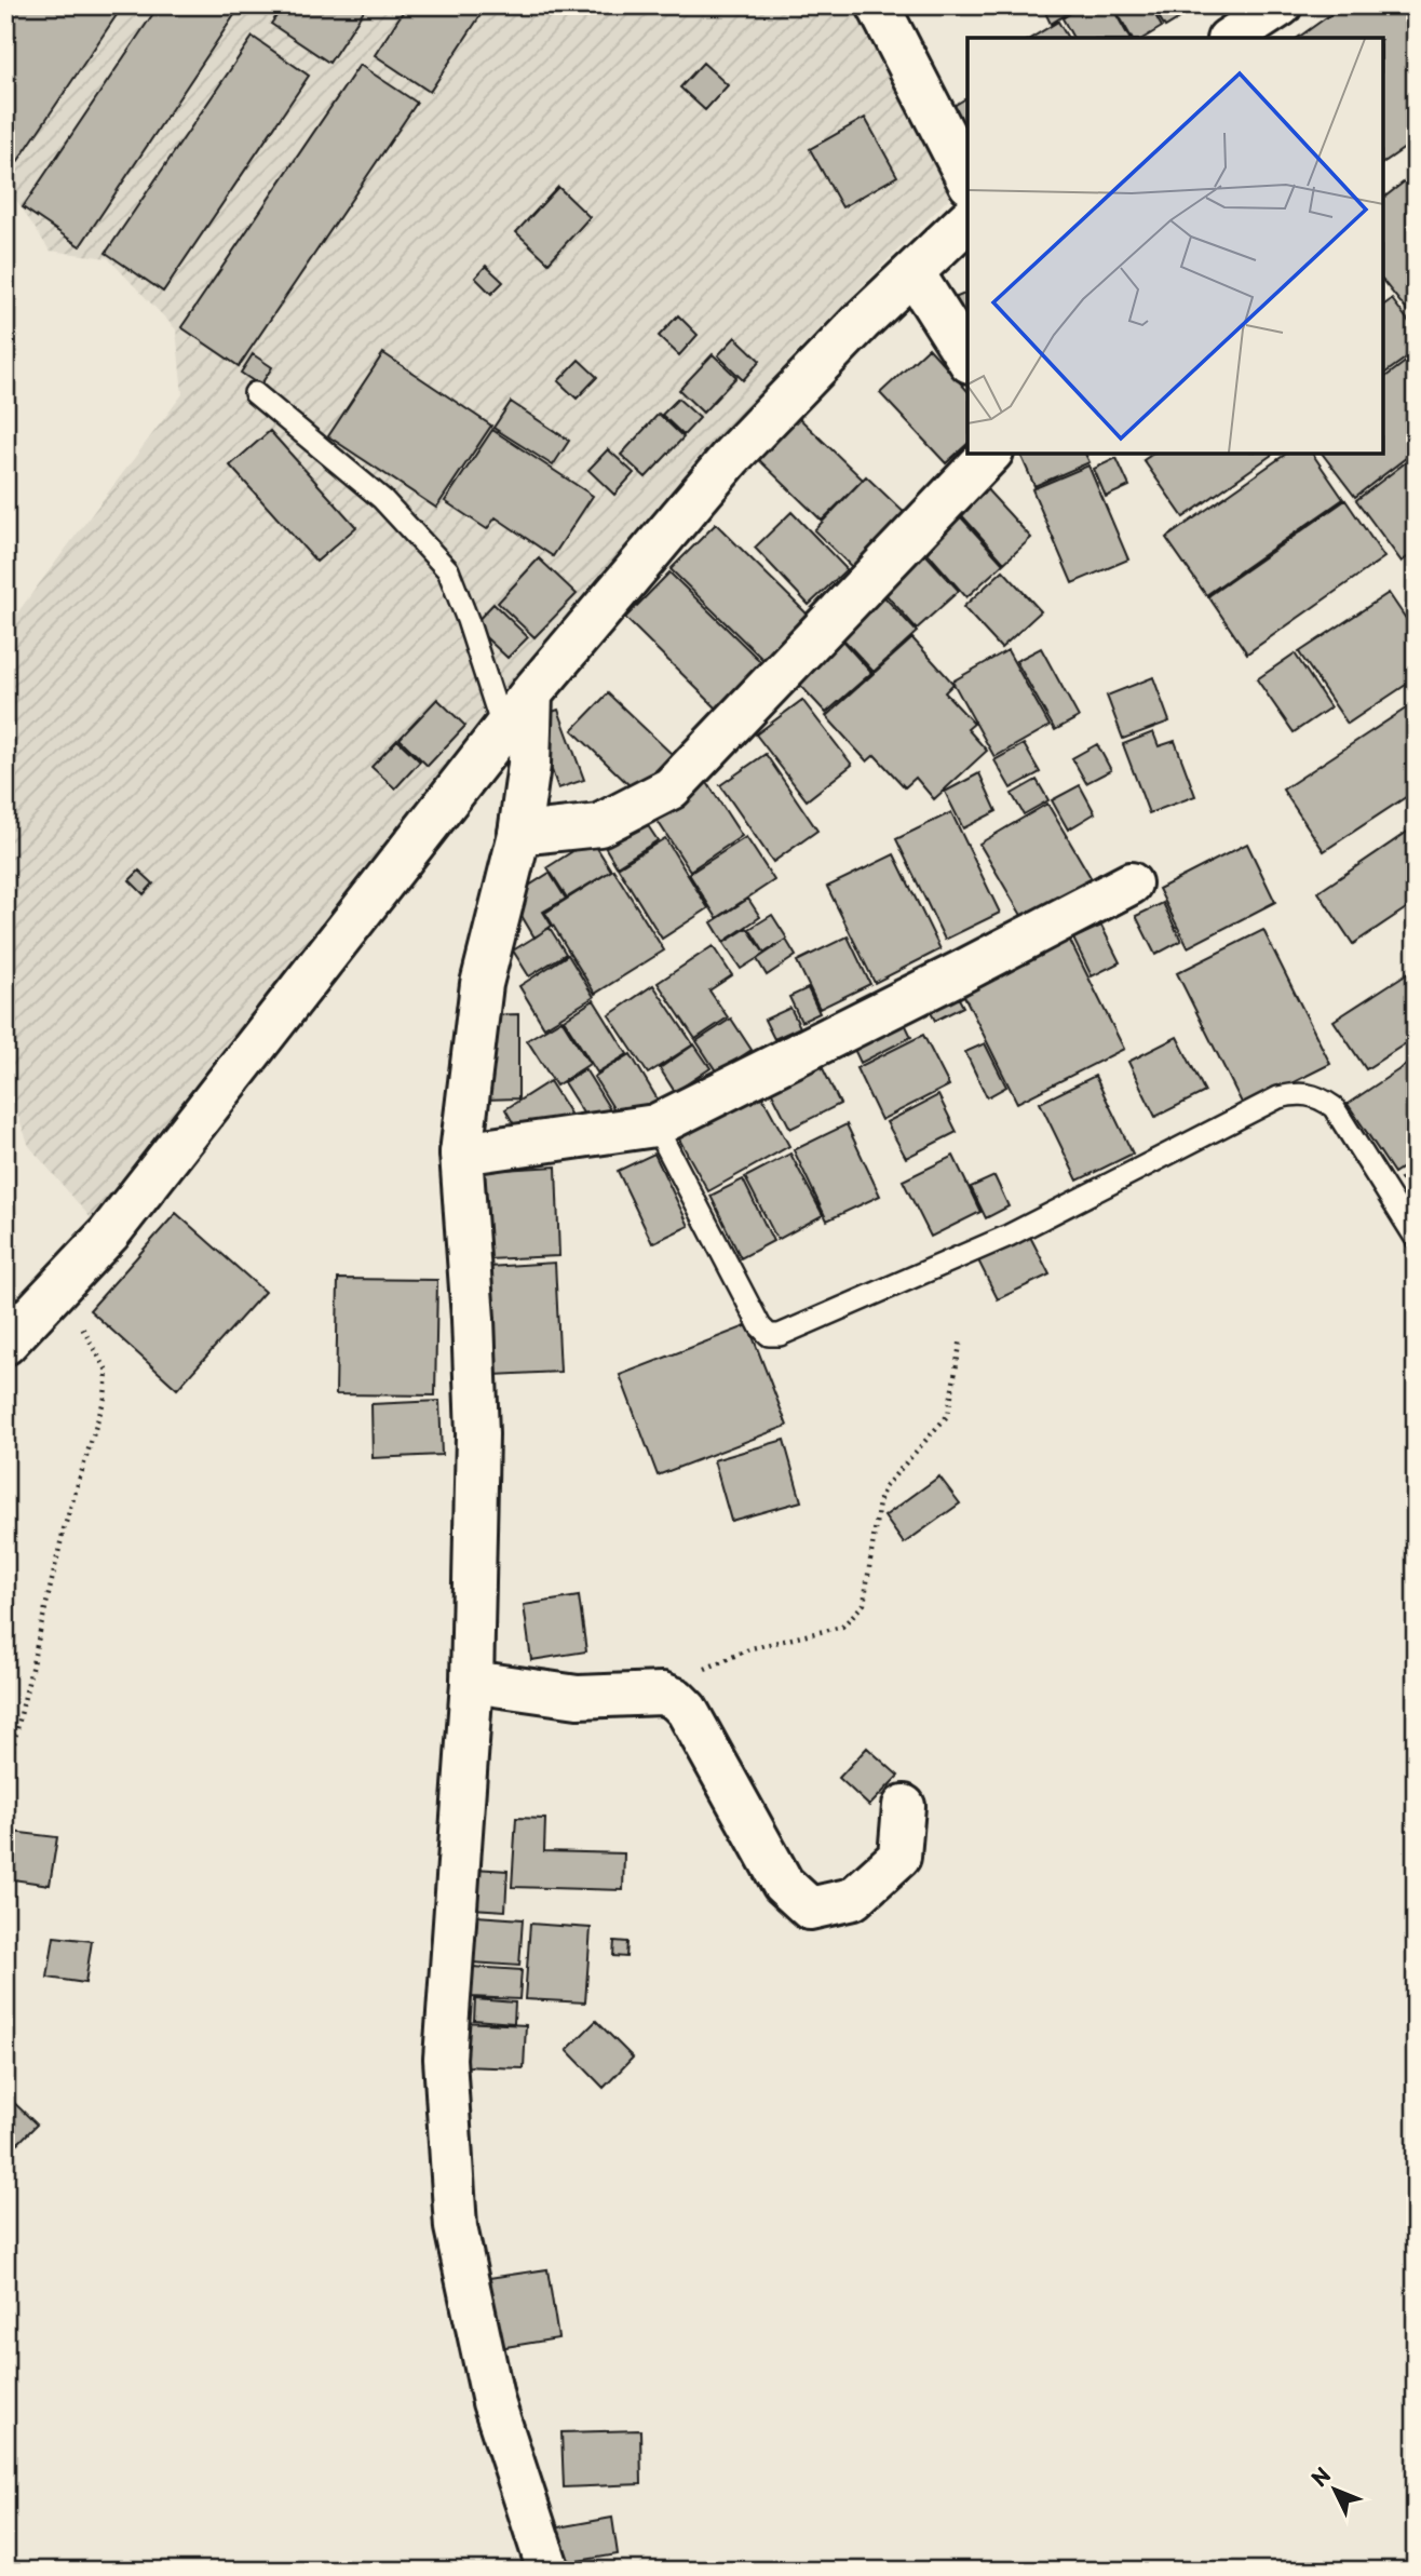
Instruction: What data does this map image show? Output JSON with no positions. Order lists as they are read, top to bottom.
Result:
{
  "north": "top left"
}
